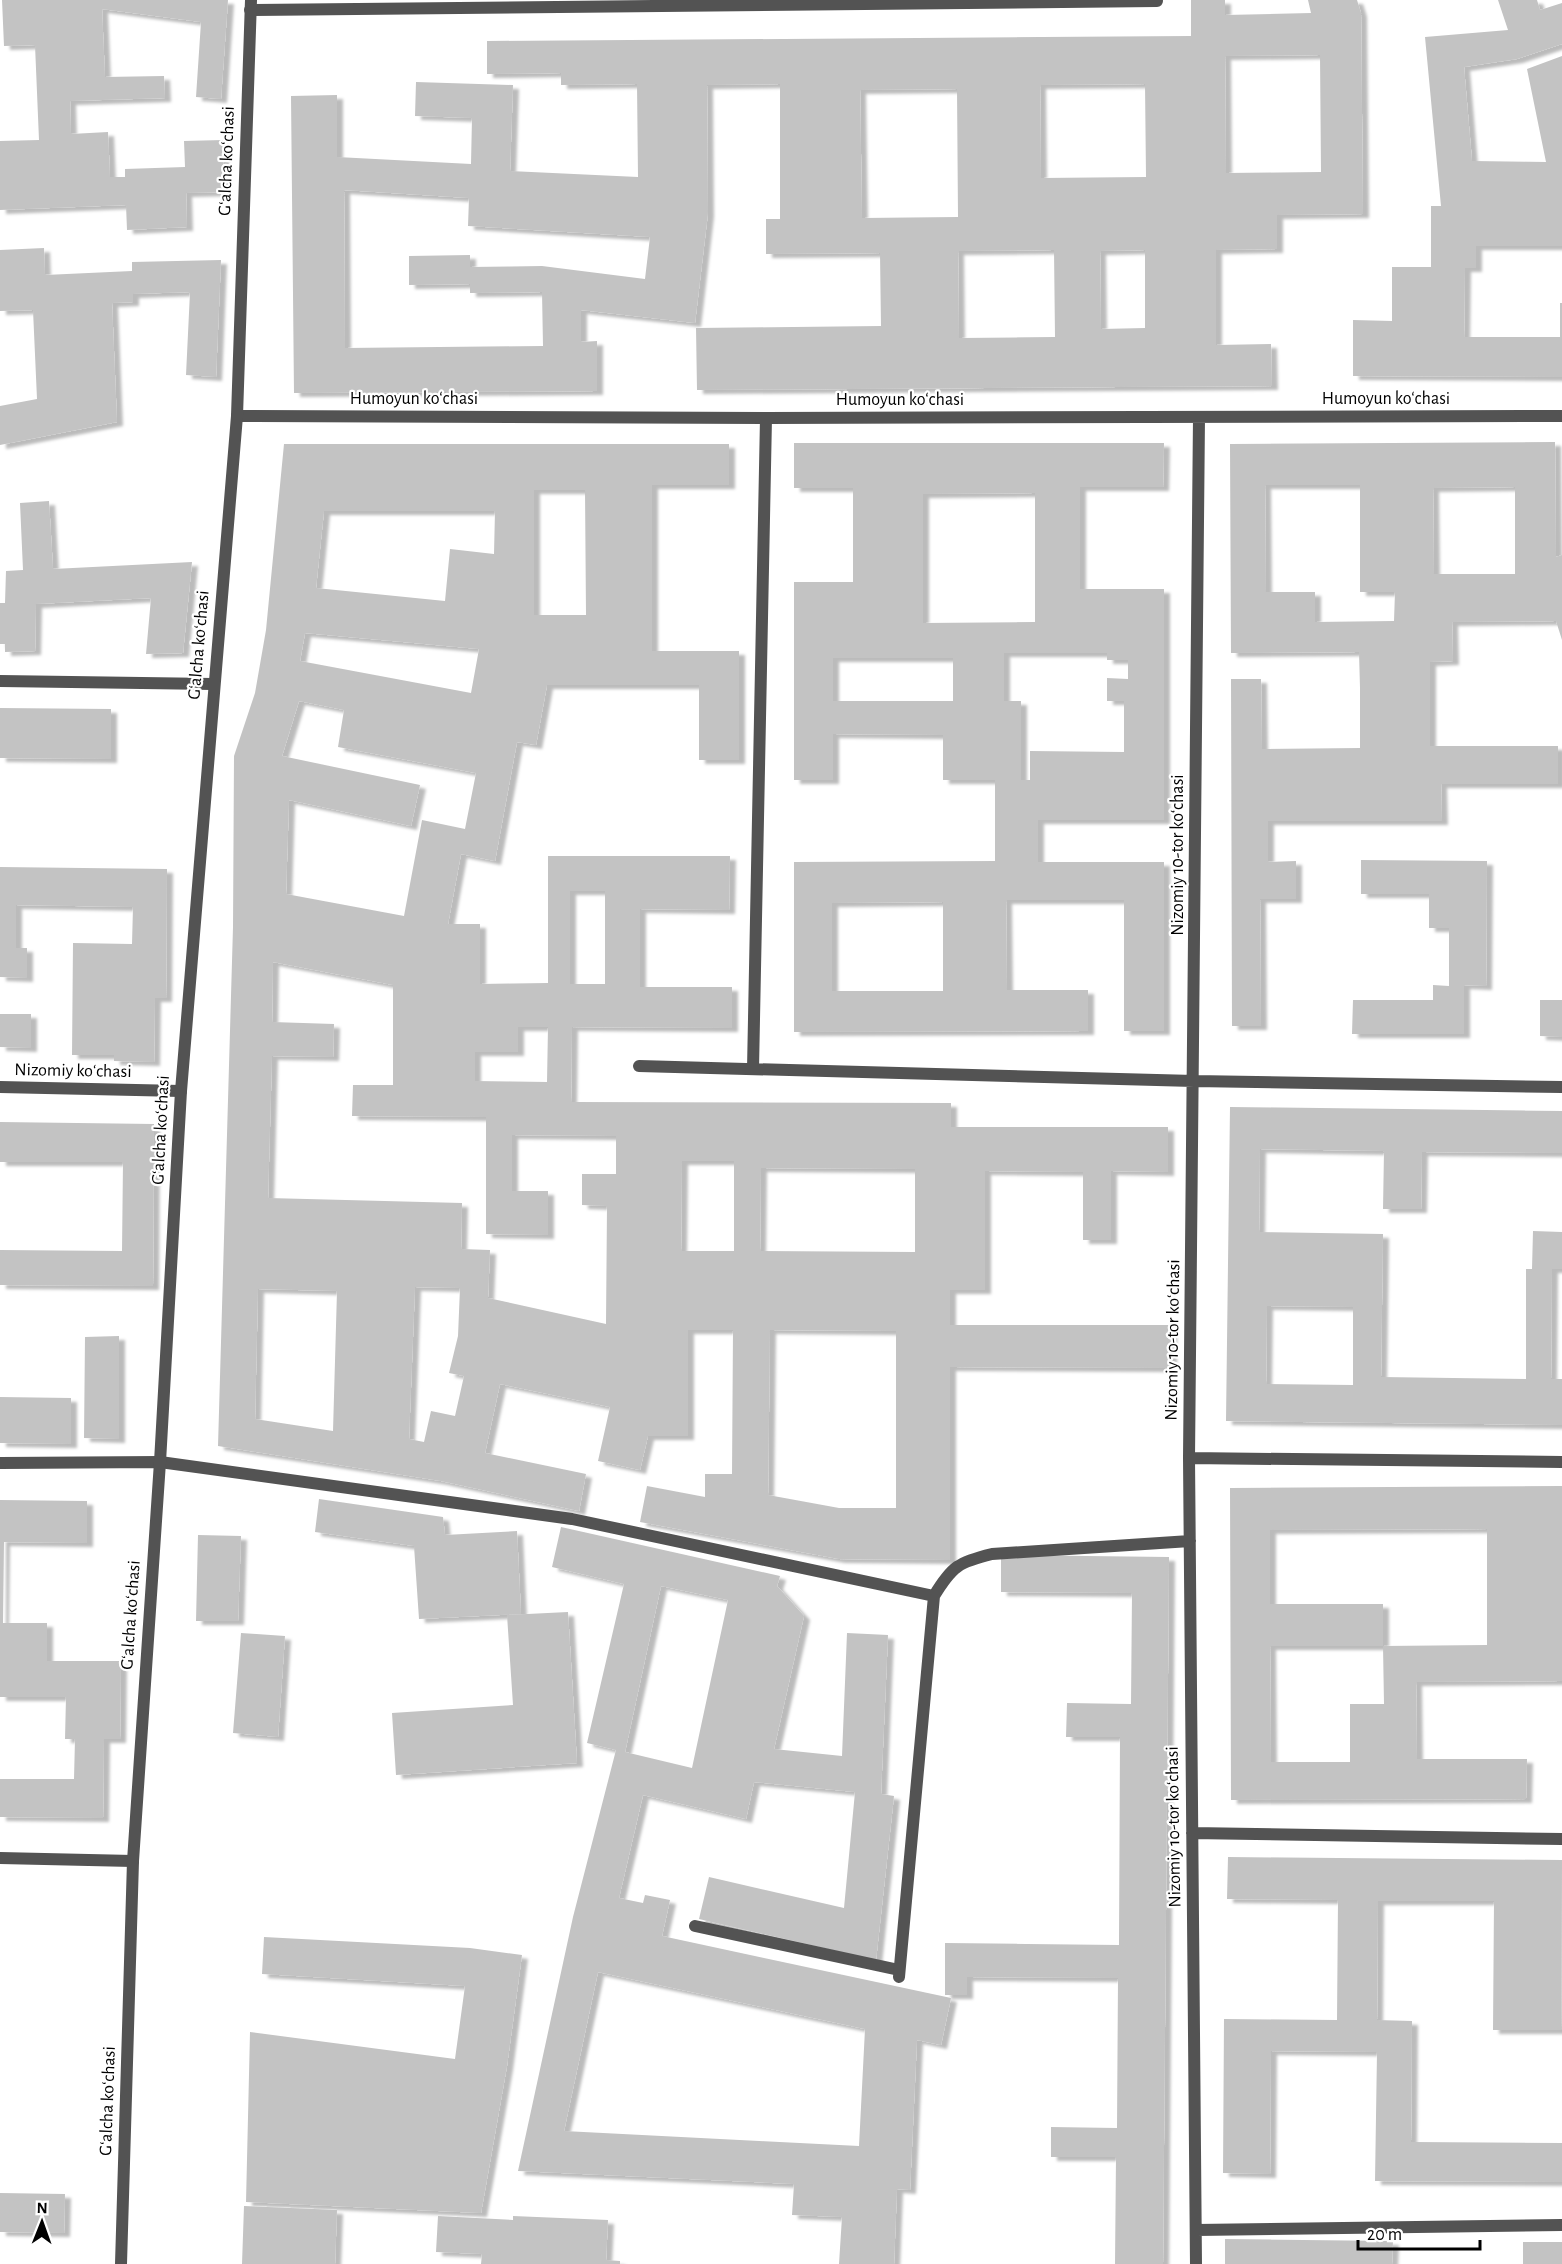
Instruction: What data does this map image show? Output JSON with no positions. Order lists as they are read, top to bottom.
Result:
{
  "streets": {
    "street": [
      "Gʻalcha koʻchasi",
      "Humoyun koʻchasi",
      "Nizomiy 10-tor koʻchasi",
      "Nizomiy koʻchasi"
    ]
  },
  "crossings": [
    ["Gʻalcha koʻchasi", "Humoyun koʻchasi"],
    ["Gʻalcha koʻchasi", "Nizomiy koʻchasi"],
    ["Humoyun koʻchasi", "Nizomiy 10-tor koʻchasi"]
  ],
  "scale_bar": "20 m",
  "north": "top"
}
